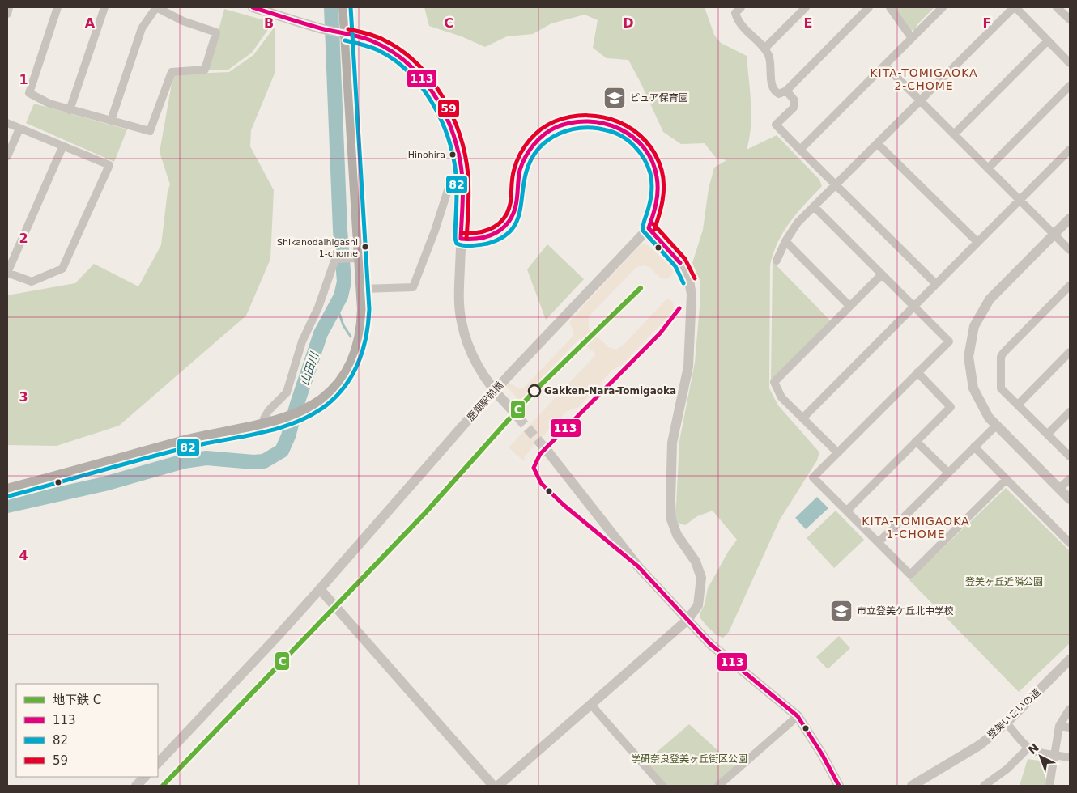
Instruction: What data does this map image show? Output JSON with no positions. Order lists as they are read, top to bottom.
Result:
{
  "streets": {
    "street": ["鹿畑駅前橋", "登美いこいの道"]
  },
  "districts": ["KITA-TOMIGAOKA 2-CHOME", "KITA-TOMIGAOKA 1-CHOME"],
  "water": ["山田川"],
  "parks": ["登美ヶ丘近隣公園", "学研奈良登美ヶ丘街区公園"],
  "places": {
    "school or university": ["ピュア保育園", "市立登美ケ丘北中学校"],
    "other": ["Hinohira", "Shikanodaihigashi 1-chome", "Gakken-Nara-Tomigaoka"]
  },
  "lines": [
    "transit line 113",
    "transit line 82",
    "transit line 59",
    "metro line C"
  ],
  "legend": [
    "地下鉄 C",
    "113",
    "82",
    "59"
  ],
  "north": "top left",
  "grid": {
    "columns": [
      "A",
      "B",
      "C",
      "D",
      "E",
      "F"
    ],
    "rows": [
      "1",
      "2",
      "3",
      "4"
    ]
  }
}
